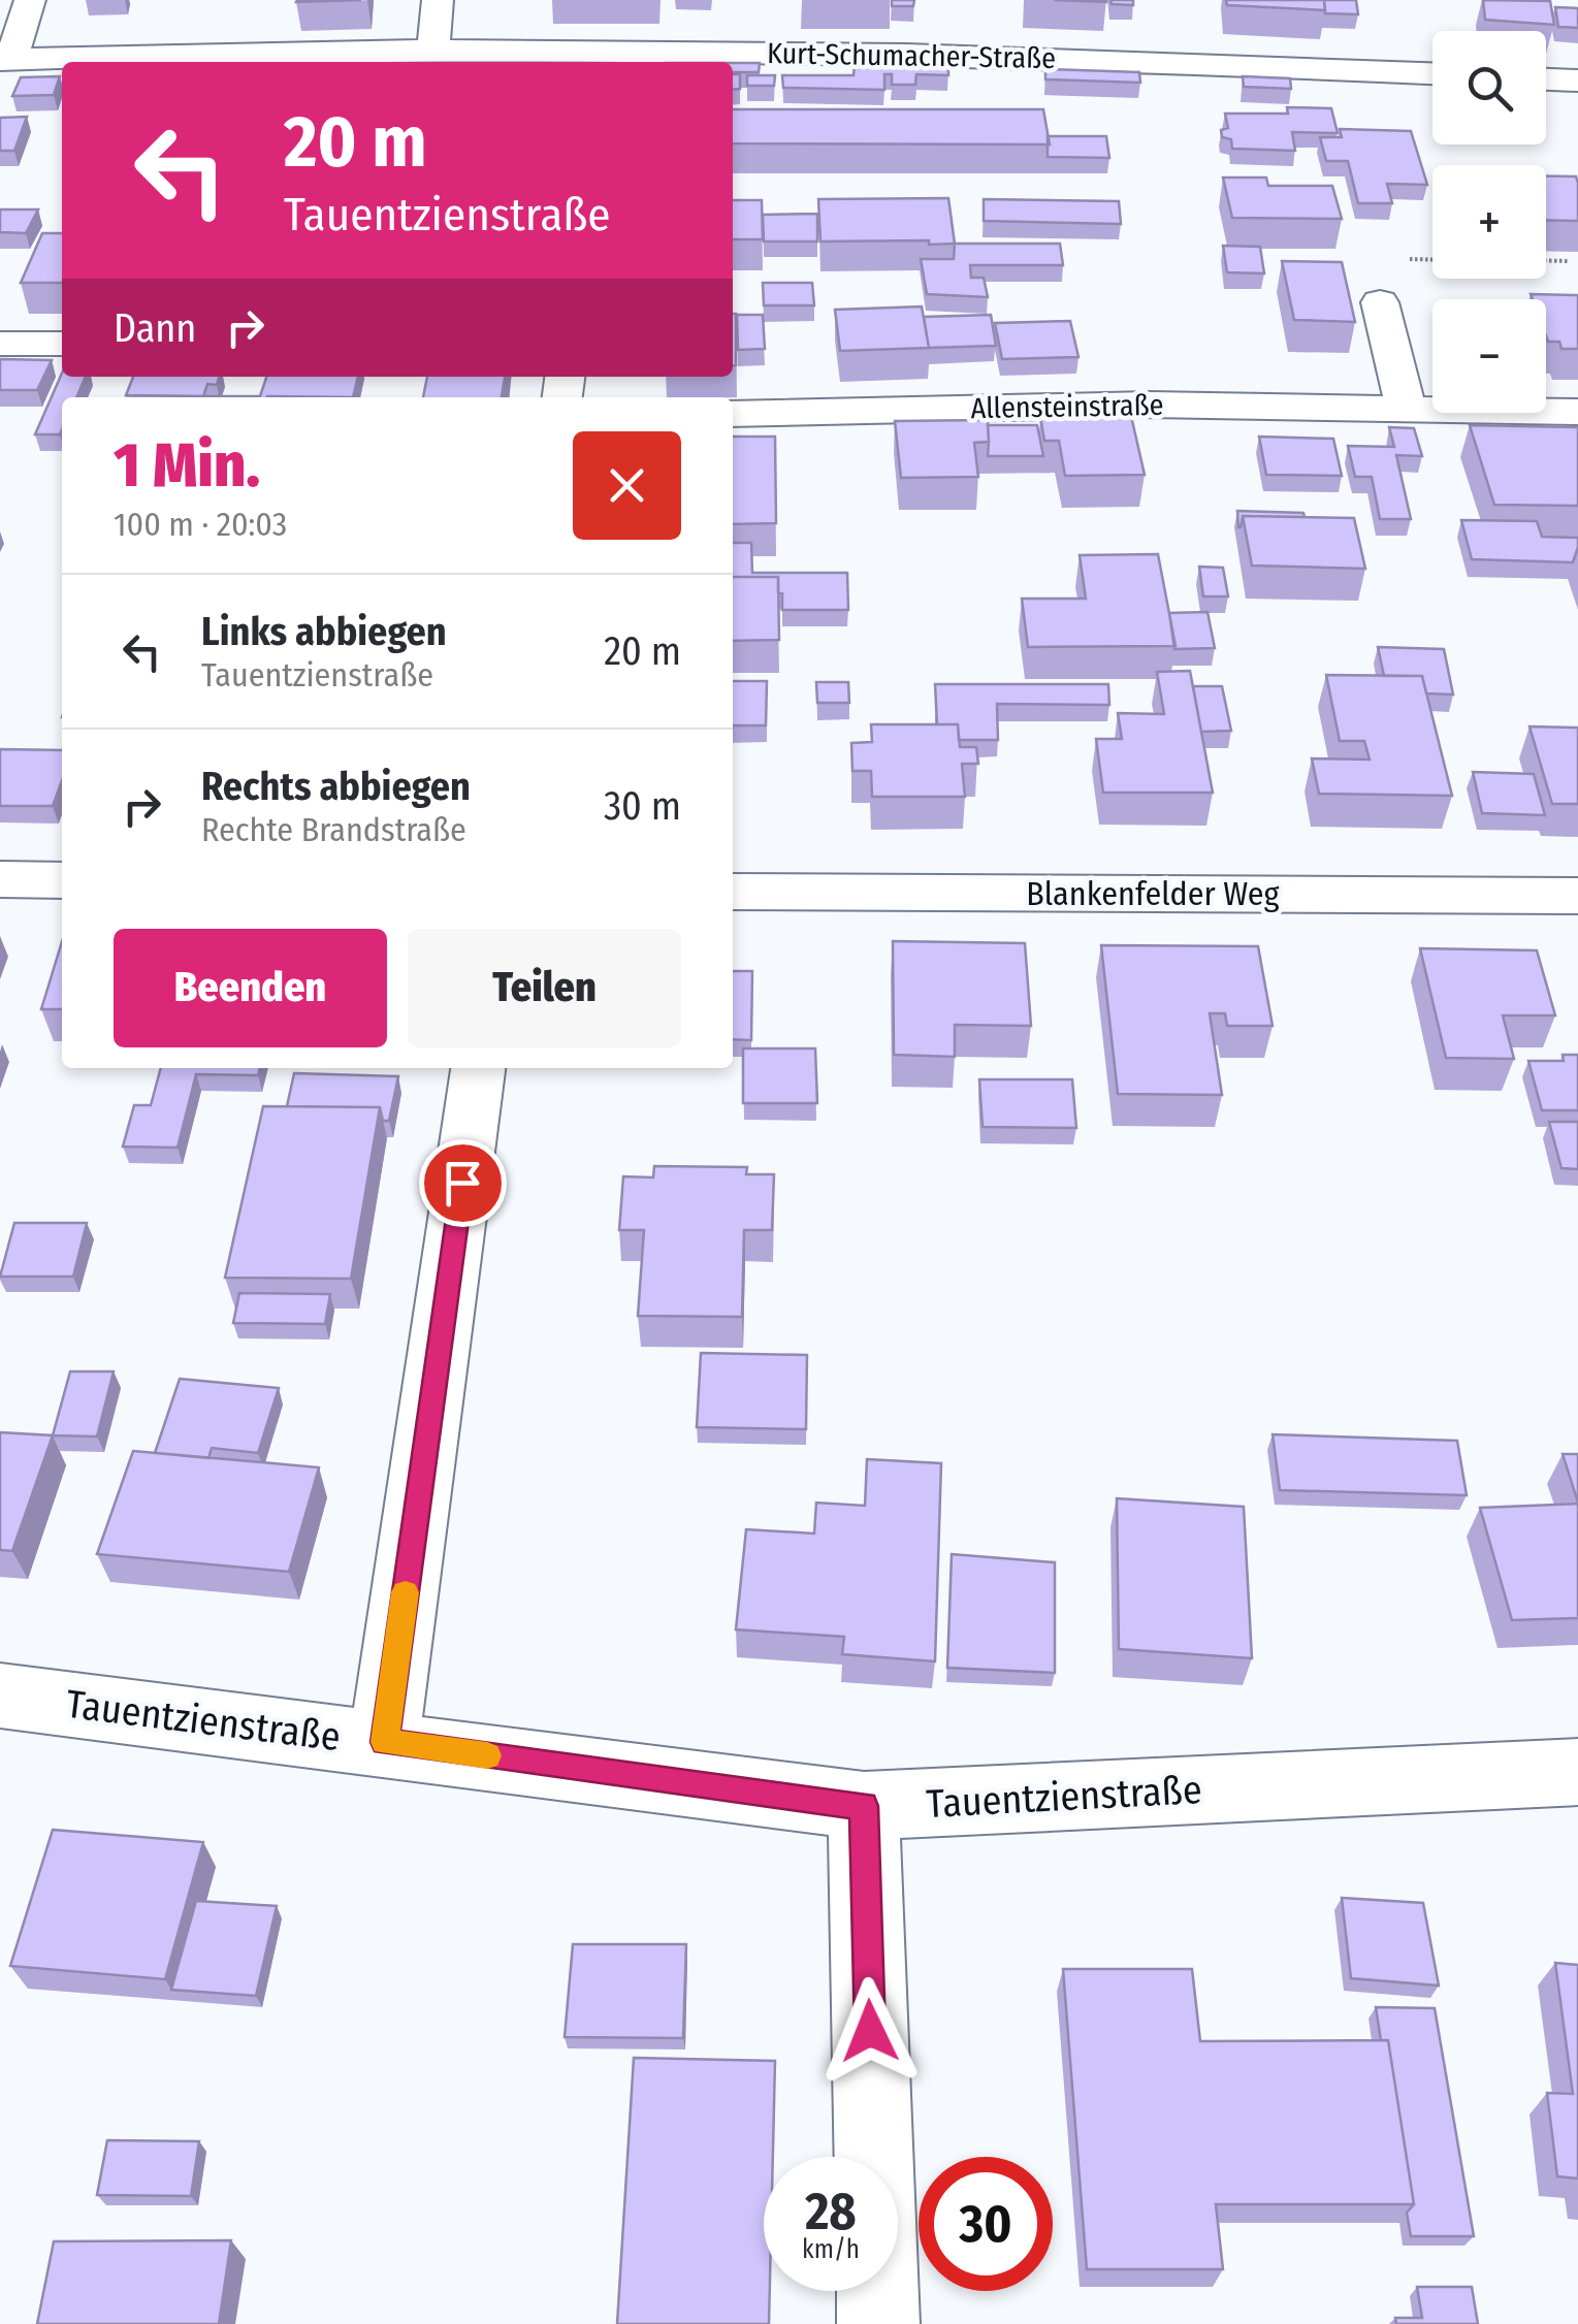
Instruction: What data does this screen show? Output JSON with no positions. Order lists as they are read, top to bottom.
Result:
{
  "streets": {
    "street": [
      "Kurt-Schumacher-Straße",
      "Allensteinstraße",
      "Blankenfelder Weg",
      "Tauentzienstraße"
    ]
  },
  "page": {
    "map_buttons": ["+", "−"],
    "turn": ["20 m", "Tauentzienstraße"],
    "then": "Dann",
    "heading": ["1 Min.", "100 m · 20:03"],
    "list": [
      {
        "name": "Links abbiegen",
        "note": "Tauentzienstraße",
        "value": "20 m"
      },
      {
        "name": "Rechts abbiegen",
        "note": "Rechte Brandstraße",
        "value": "30 m"
      }
    ],
    "buttons": ["Beenden", "Teilen"],
    "speed": "28 km/h",
    "limit": "30"
  }
}
